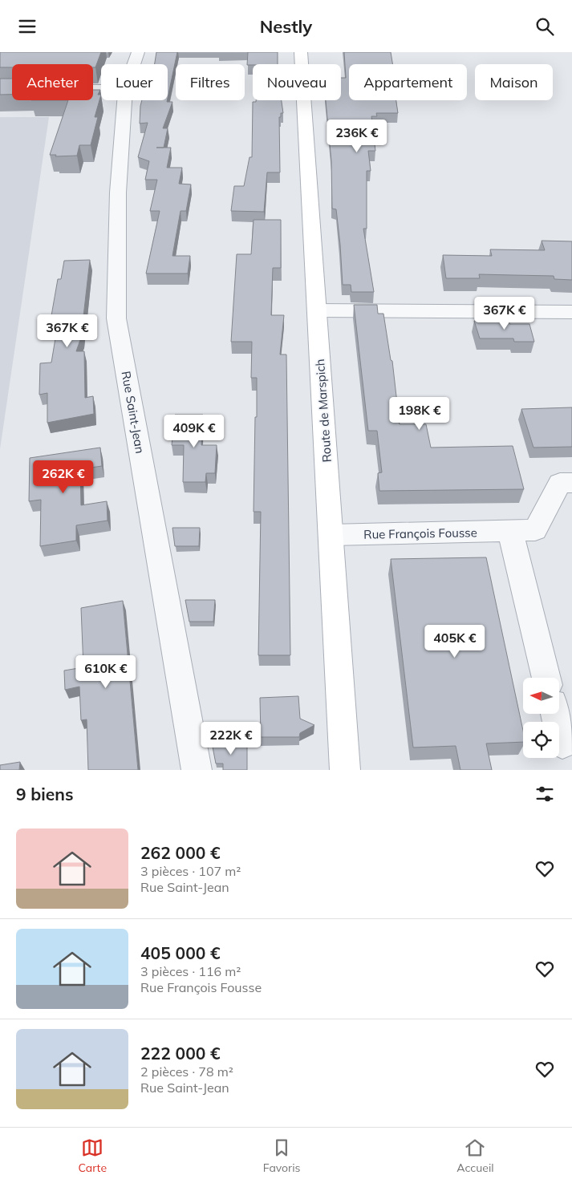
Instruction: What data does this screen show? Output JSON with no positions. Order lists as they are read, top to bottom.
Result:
{
  "streets": {
    "main road": ["Route de Marspich"],
    "street": ["Rue Saint-Jean", "Rue François Fousse"]
  },
  "crossings": [
    ["Route de Marspich", "Rue François Fousse"]
  ],
  "north": "left",
  "page": {
    "header": "Nestly",
    "chip": [
      "Acheter",
      "Louer",
      "Filtres",
      "Nouveau",
      "Appartement",
      "Maison"
    ],
    "price": [
      "236K €",
      "367K €",
      "367K €",
      "198K €",
      "409K €",
      "262K €",
      "405K €",
      "610K €",
      "222K €"
    ],
    "heading": "9 biens",
    "list": [
      {
        "name": "262 000 €",
        "note": "3 pièces · 107 m² · Rue Saint-Jean"
      },
      {
        "name": "405 000 €",
        "note": "3 pièces · 116 m² · Rue François Fousse"
      },
      {
        "name": "222 000 €",
        "note": "2 pièces · 78 m² · Rue Saint-Jean"
      }
    ],
    "tabs": ["Carte", "Favoris", "Accueil"]
  }
}
